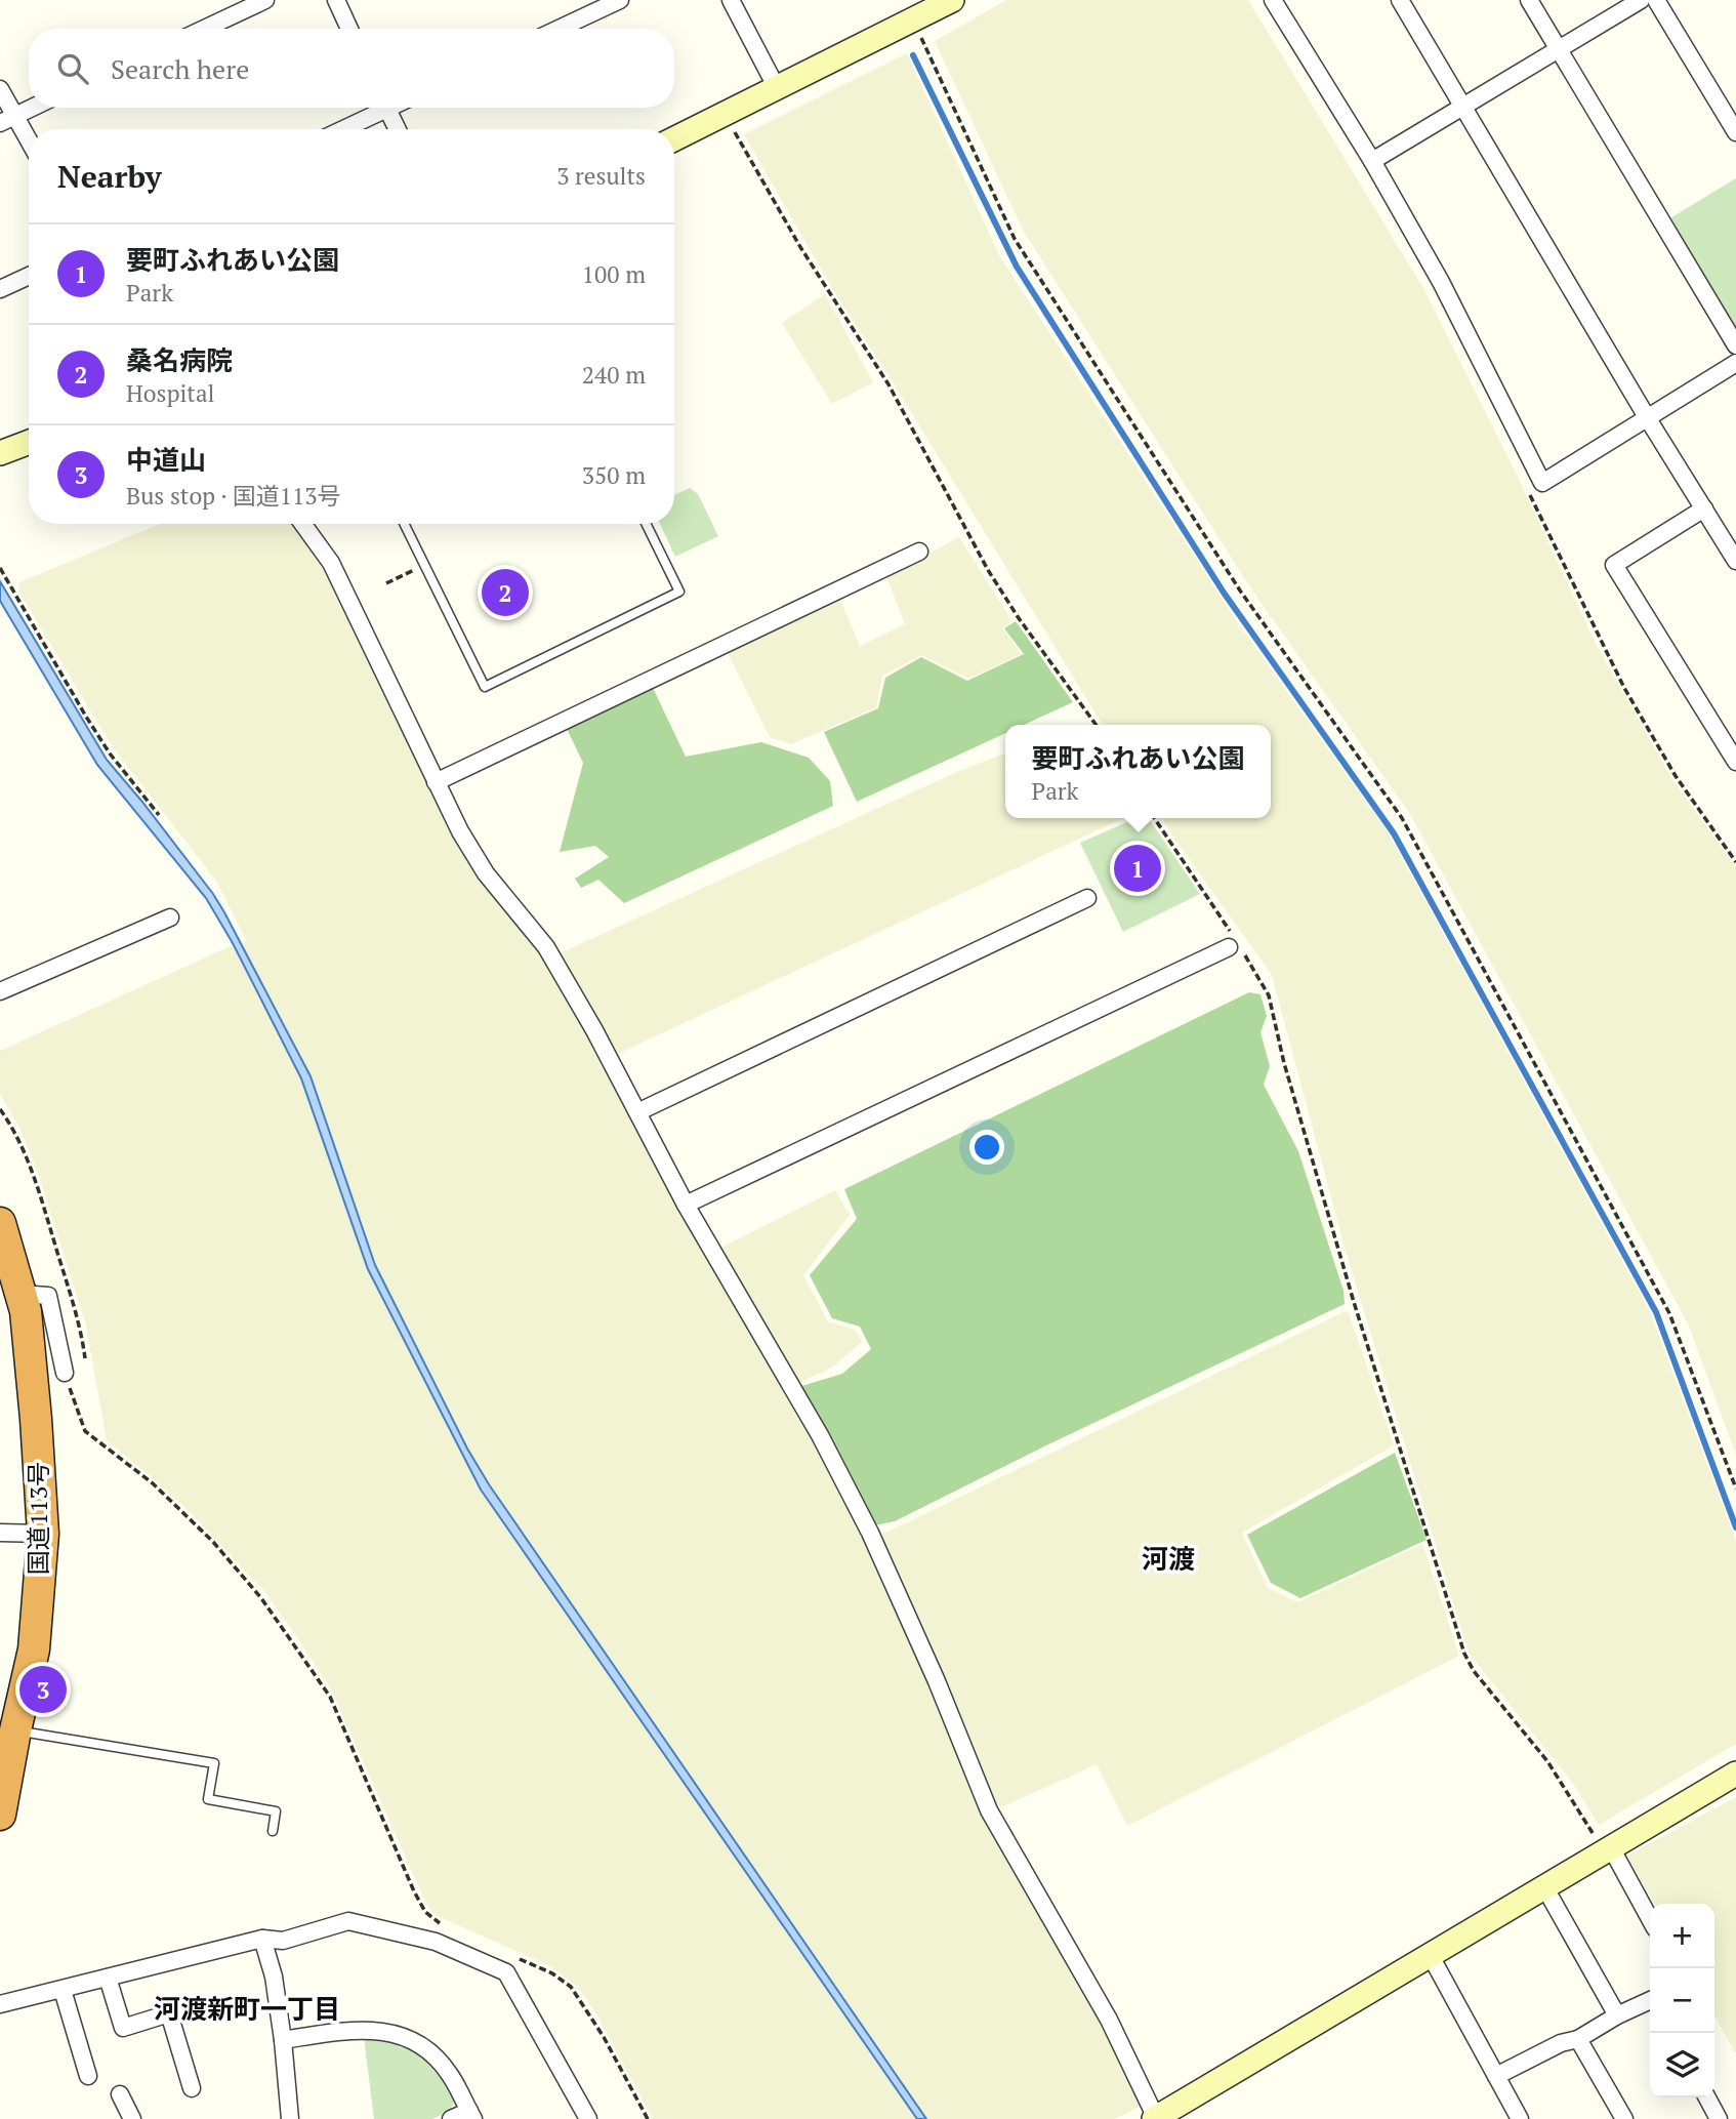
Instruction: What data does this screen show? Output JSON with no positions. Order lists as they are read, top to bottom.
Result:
{
  "streets": {
    "highway": ["国道113号"]
  },
  "districts": ["河渡", "河渡新町一丁目"],
  "page": {
    "search": "Search here",
    "heading": ["Nearby", "3 results"],
    "list": [
      {
        "mark": "1",
        "name": "要町ふれあい公園",
        "note": "Park",
        "value": "100 m"
      },
      {
        "mark": "2",
        "name": "桑名病院",
        "note": "Hospital",
        "value": "240 m"
      },
      {
        "mark": "3",
        "name": "中道山",
        "note": "Bus stop · 国道113号",
        "value": "350 m"
      }
    ],
    "pins": ["2", "1", "3"],
    "popup": ["要町ふれあい公園", "Park"],
    "map_buttons": ["+", "−"]
  }
}
